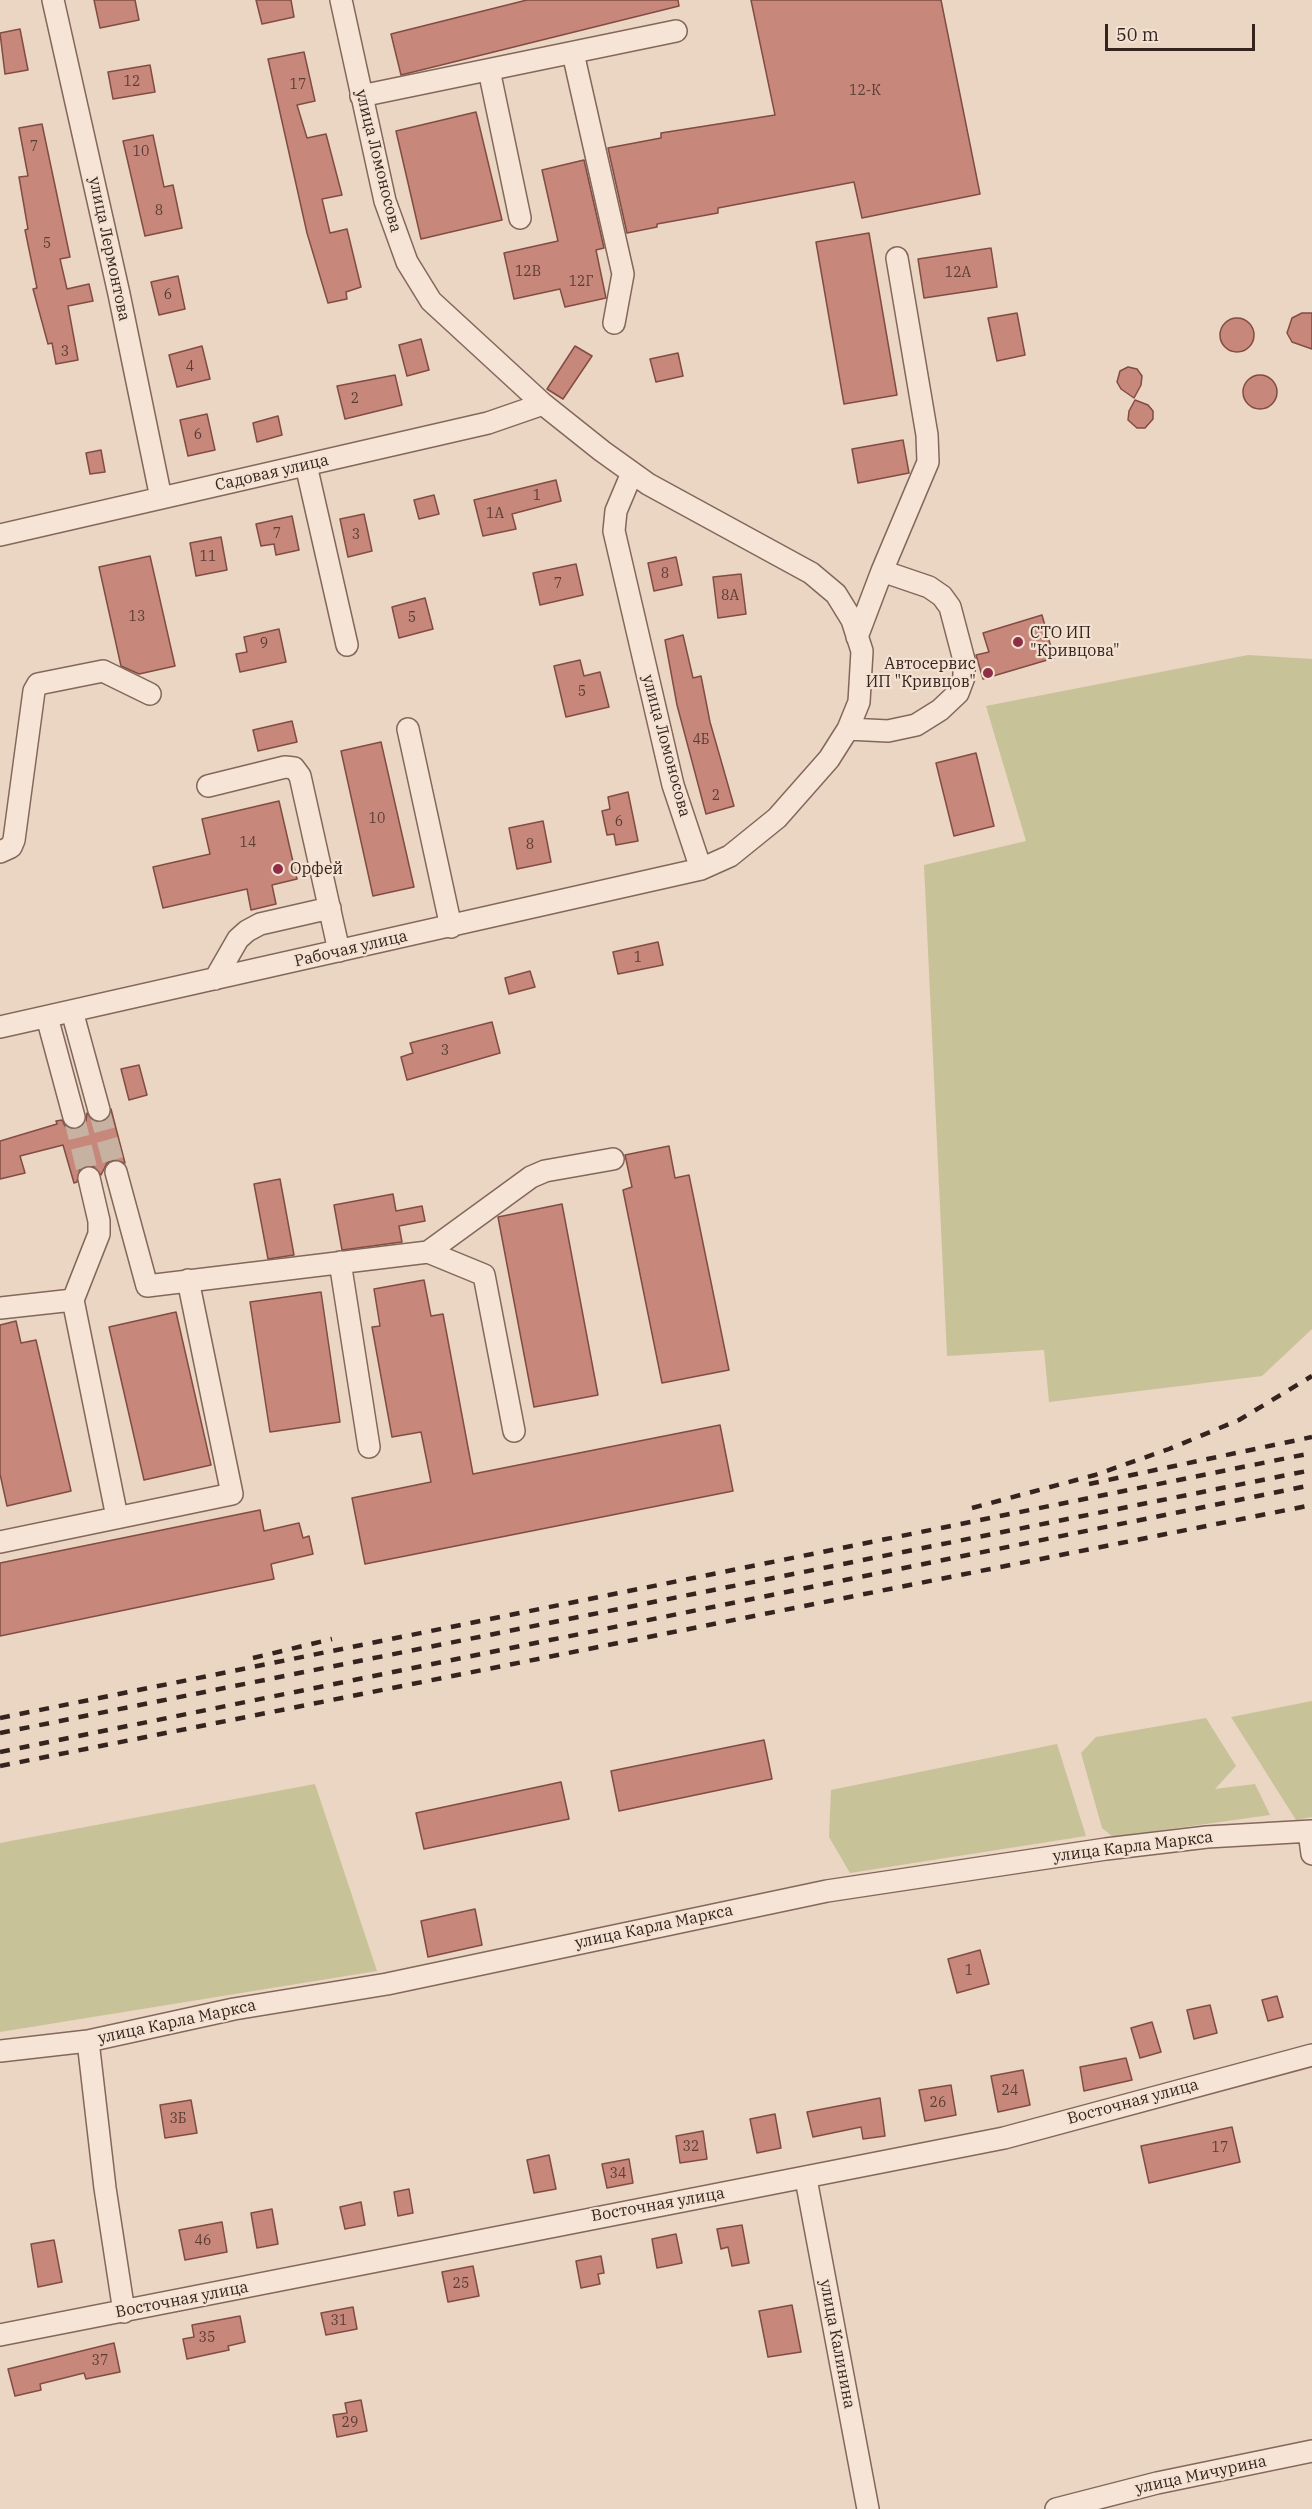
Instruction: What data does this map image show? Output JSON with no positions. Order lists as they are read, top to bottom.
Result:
{
  "streets": {
    "street": [
      "улица Ломоносова",
      "улица Лермонтова",
      "Садовая улица",
      "Рабочая улица",
      "улица Карла Маркса",
      "Восточная улица",
      "улица Калинина",
      "улица Мичурина"
    ]
  },
  "crossings": [
    ["улица Ломоносова", "Садовая улица"],
    ["улица Ломоносова", "Рабочая улица"],
    ["улица Лермонтова", "Садовая улица"],
    ["Восточная улица", "улица Калинина"]
  ],
  "places": ["СТО ИП \"Кривцова\"", "Автосервис ИП \"Кривцов\"", "Орфей"],
  "house_numbers": [
    "12",
    "17",
    "12-К",
    "7",
    "10",
    "8",
    "5",
    "12В",
    "12А",
    "12Г",
    "6",
    "3",
    "4",
    "2",
    "6",
    "1",
    "1А",
    "7",
    "3",
    "11",
    "8",
    "7",
    "8А",
    "13",
    "5",
    "9",
    "5",
    "4Б",
    "2",
    "10",
    "6",
    "14",
    "8",
    "1",
    "3",
    "1",
    "24",
    "26",
    "3Б",
    "32",
    "17",
    "34",
    "46",
    "25",
    "31",
    "35",
    "37",
    "29"
  ],
  "scale_bar": "50 m"
}
